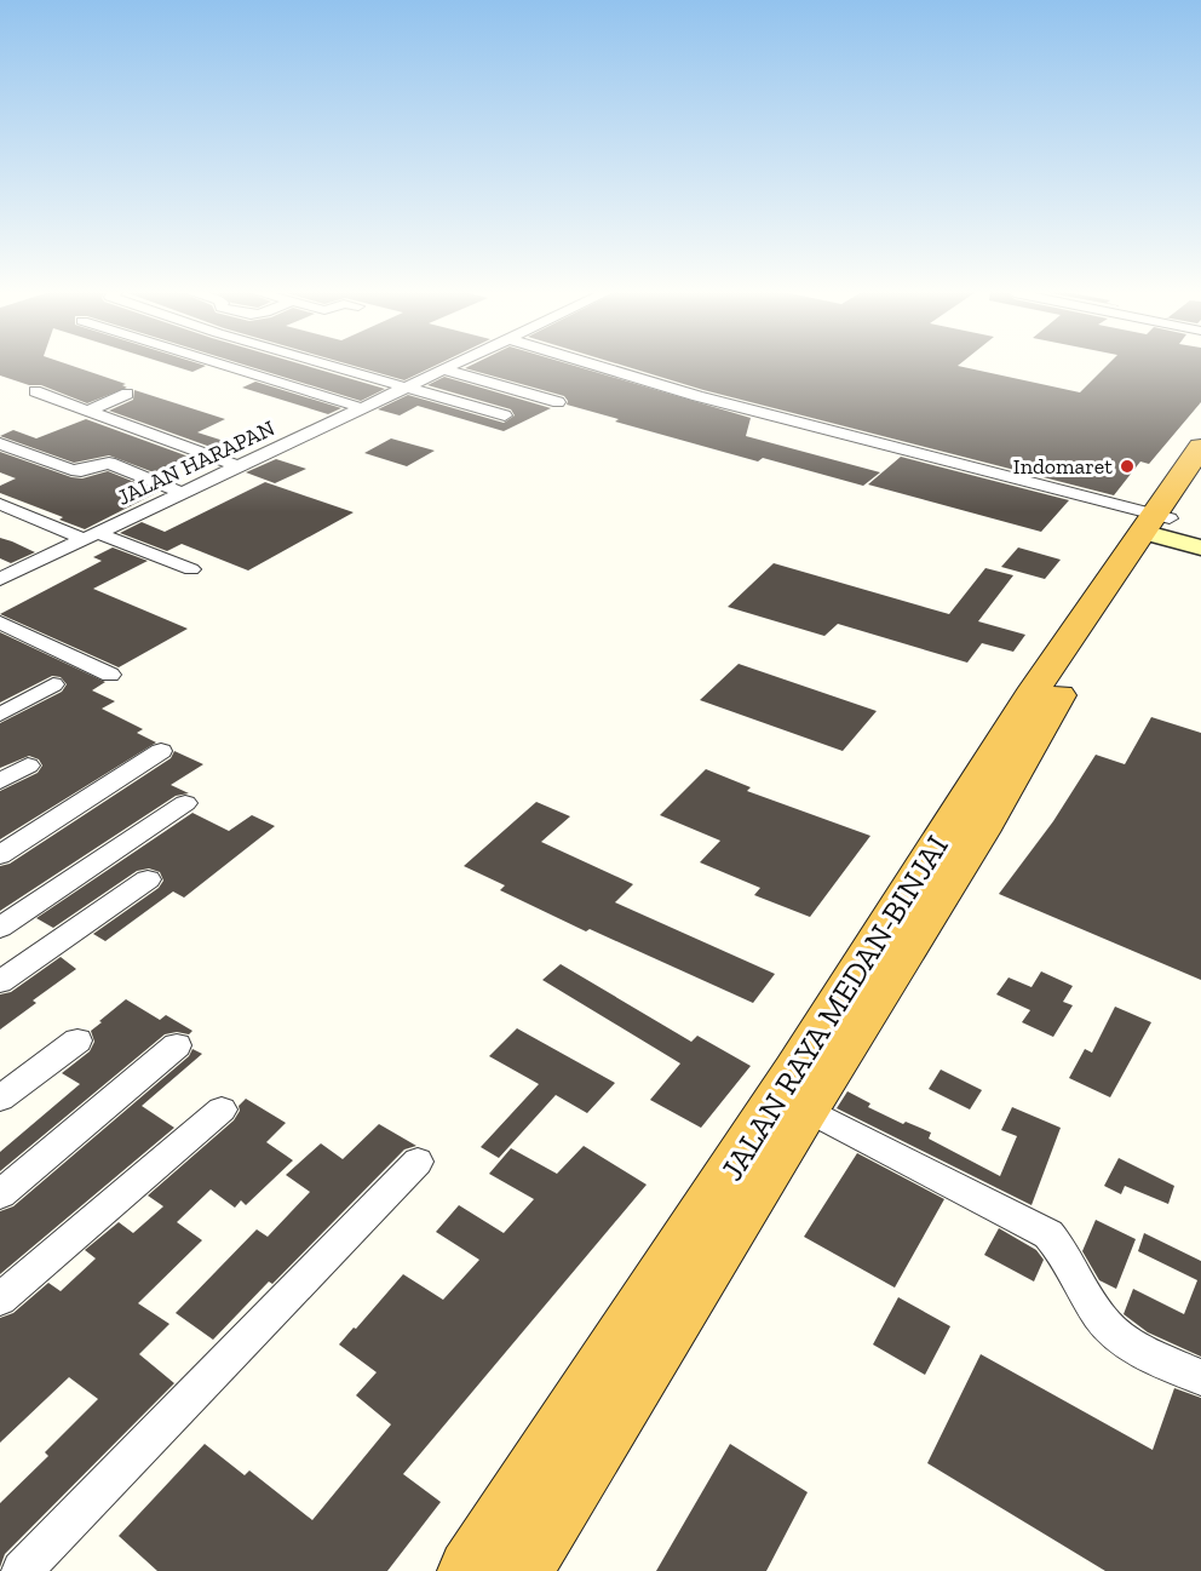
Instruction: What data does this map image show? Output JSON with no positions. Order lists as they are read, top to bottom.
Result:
{
  "streets": {
    "highway": ["JALAN RAYA MEDAN-BINJAI"],
    "street": ["JALAN HARAPAN"]
  },
  "places": ["Indomaret"]
}
